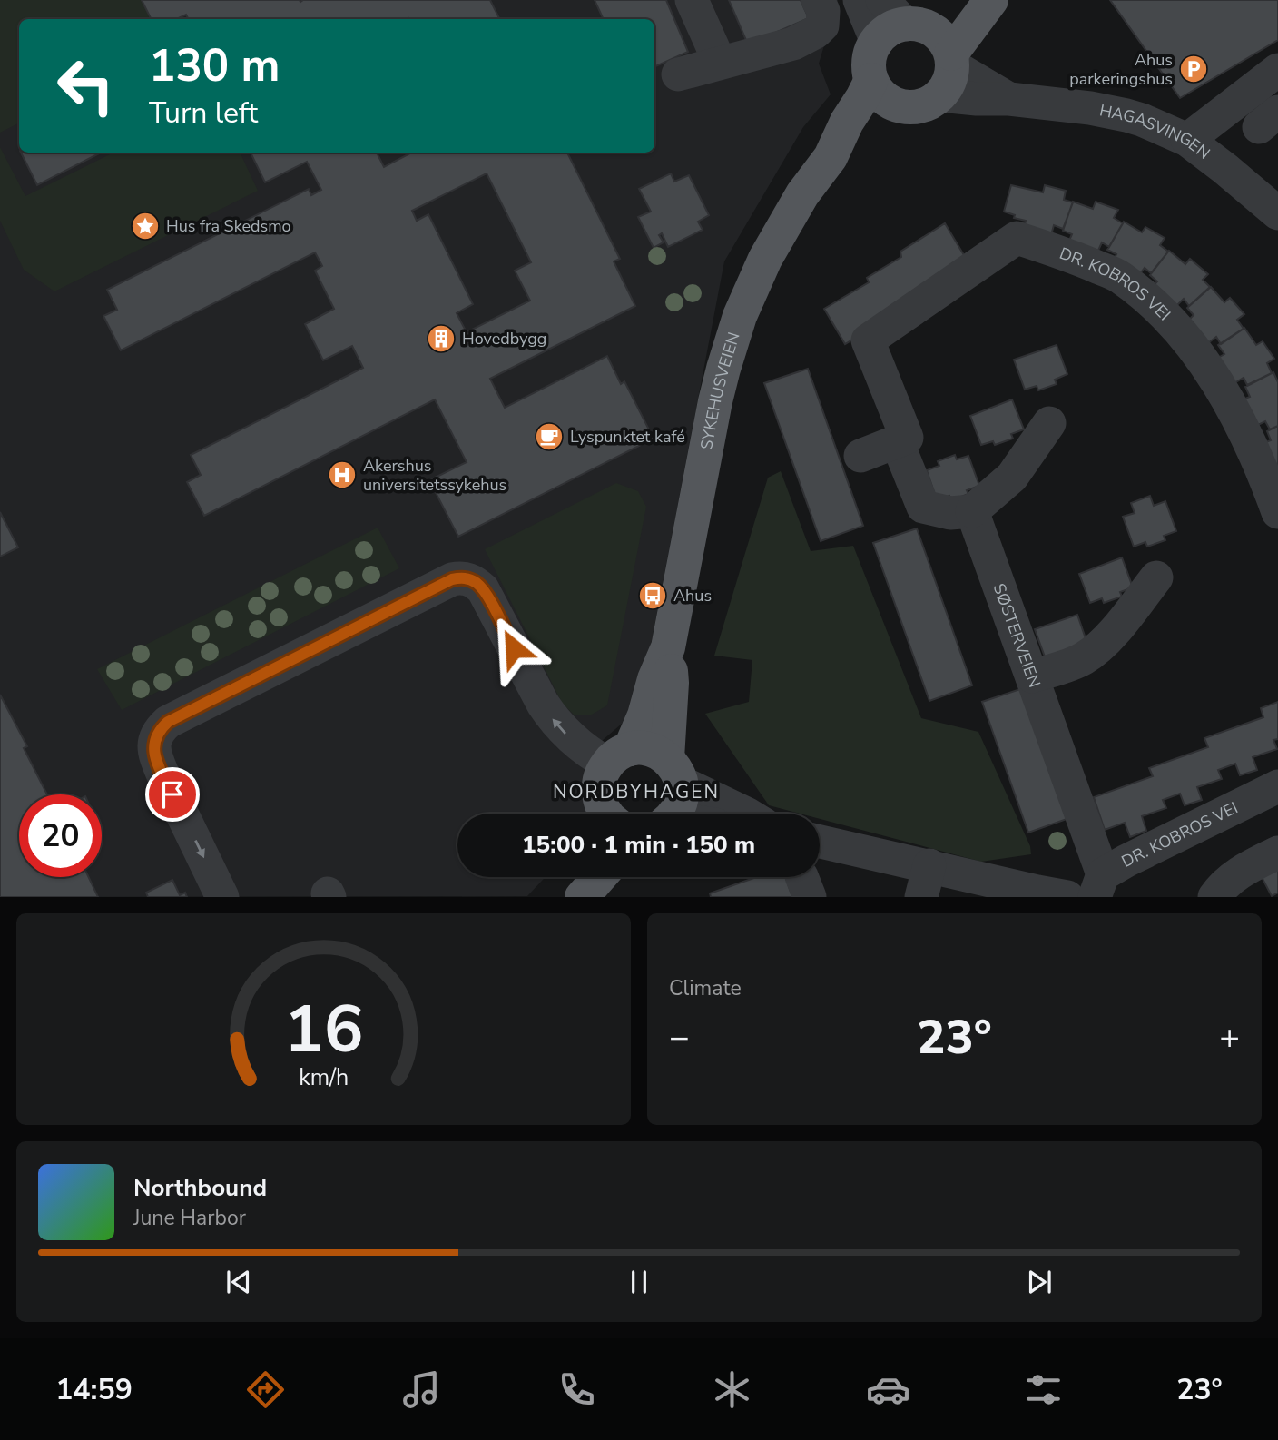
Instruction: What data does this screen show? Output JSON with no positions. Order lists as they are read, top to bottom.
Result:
{
  "streets": {
    "main road": ["SYKEHUSVEIEN"],
    "street": ["HAGASVINGEN", "DR. KOBROS VEI", "SØSTERVEIEN"]
  },
  "crossings": [
    ["HAGASVINGEN", "SYKEHUSVEIEN"],
    ["DR. KOBROS VEI", "SØSTERVEIEN"]
  ],
  "districts": ["NORDBYHAGEN"],
  "places": {
    "parking": ["Ahus parkeringshus"],
    "place": ["Hus fra Skedsmo"],
    "building": ["Hovedbygg"],
    "cafe": ["Lyspunktet kafé"],
    "hospital": ["Akershus universitetssykehus"],
    "bus stop": ["Ahus"]
  },
  "page": {
    "turn": ["130 m", "Turn left"],
    "limit": "20",
    "trip": "15:00 · 1 min · 150 m",
    "tile": "Climate",
    "heat": ["−", "23°", "+"],
    "song": ["Northbound", "June Harbor"],
    "tabs": ["14:59", "23°"],
    "gauge": ["16", "km/h"]
  }
}
